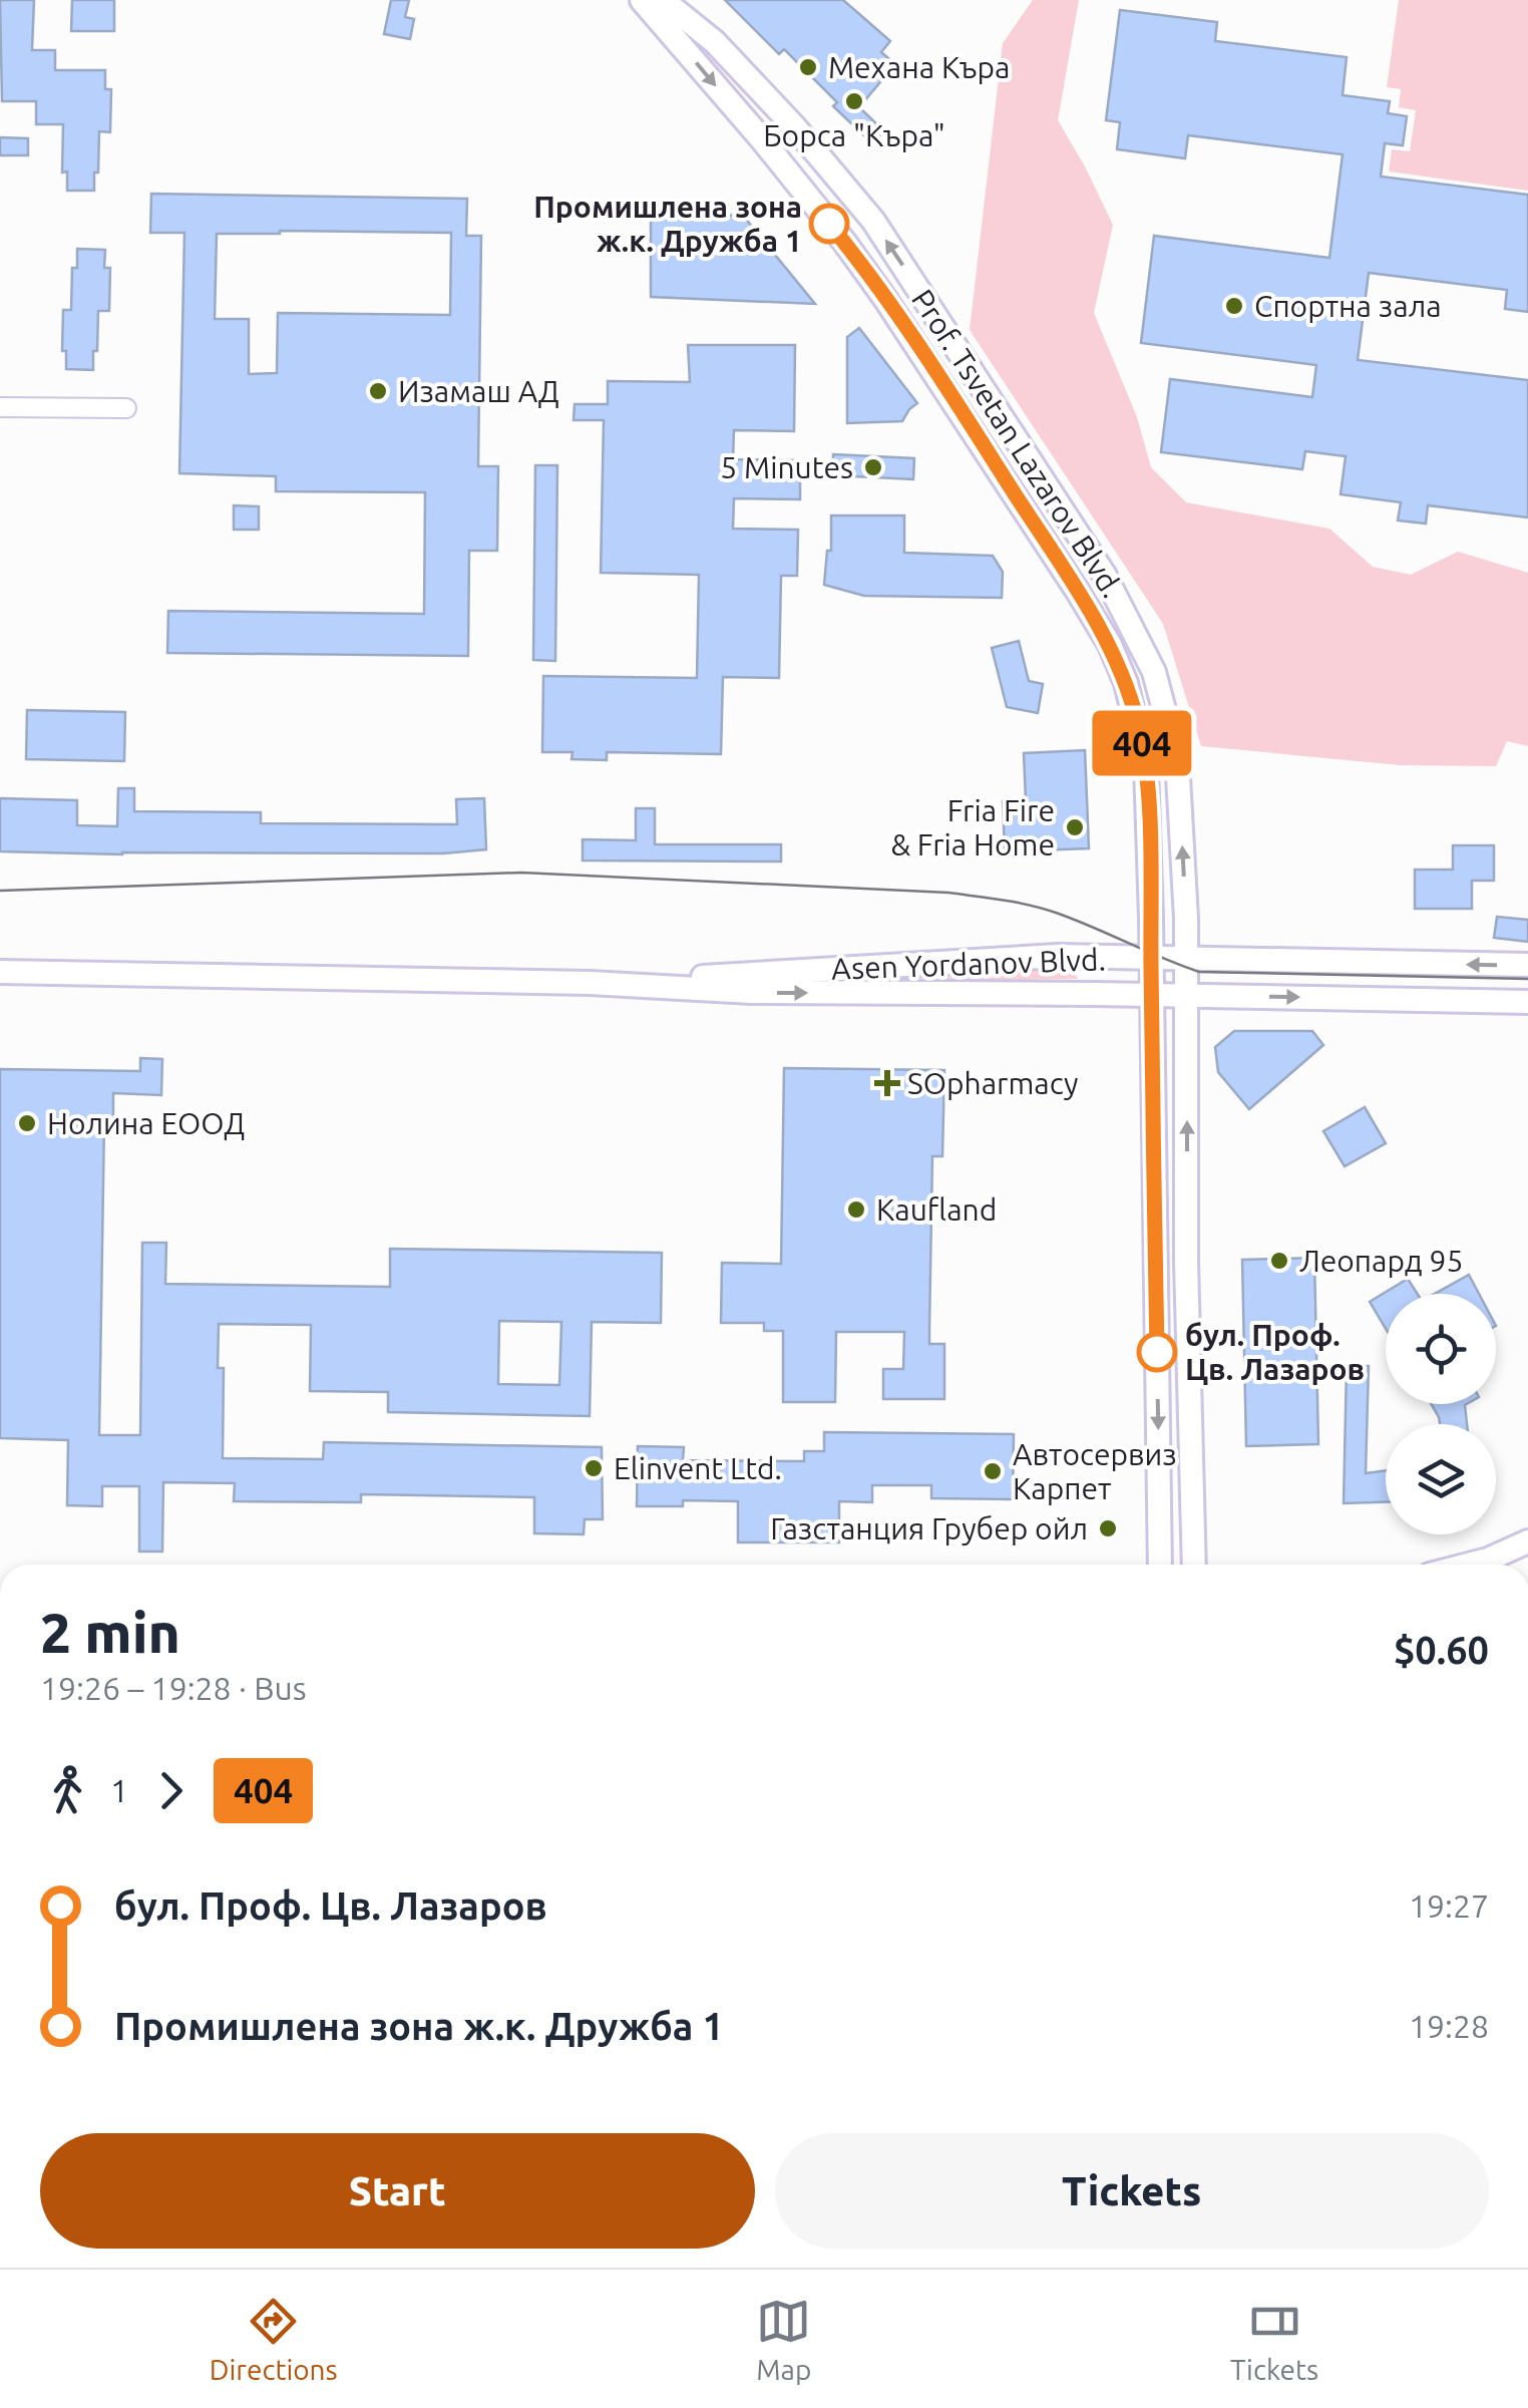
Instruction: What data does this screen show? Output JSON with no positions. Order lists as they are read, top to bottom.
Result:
{
  "streets": {
    "main road": ["Prof. Tsvetan Lazarov Blvd.", "Asen Yordanov Blvd."]
  },
  "crossings": [
    ["Prof. Tsvetan Lazarov Blvd.", "Asen Yordanov Blvd."]
  ],
  "places": {
    "other": [
      "Механа Къра",
      "Борса \"Къра\"",
      "Промишлена зона ж.к. Дружба 1",
      "Спортна зала",
      "Изамаш АД",
      "5 Minutes",
      "Fria Fire & Fria Home",
      "Нолина ЕООД",
      "Kaufland",
      "Леопард 95",
      "бул. Проф. Цв. Лазаров",
      "Elinvent Ltd.",
      "Автосервиз Карпет",
      "Газстанция Грубер ойл"
    ],
    "health": ["SOpharmacy"]
  },
  "lines": ["bus line 404"],
  "page": {
    "on_map": "404",
    "heading": ["2 min", "19:26 – 19:28 · Bus", "$0.60"],
    "legs": ["1", "404"],
    "list": [
      {
        "name": "бул. Проф. Цв. Лазаров",
        "value": "19:27"
      },
      {
        "name": "Промишлена зона ж.к. Дружба 1",
        "value": "19:28"
      }
    ],
    "buttons": ["Start", "Tickets"],
    "tabs": ["Directions", "Map", "Tickets"]
  }
}
